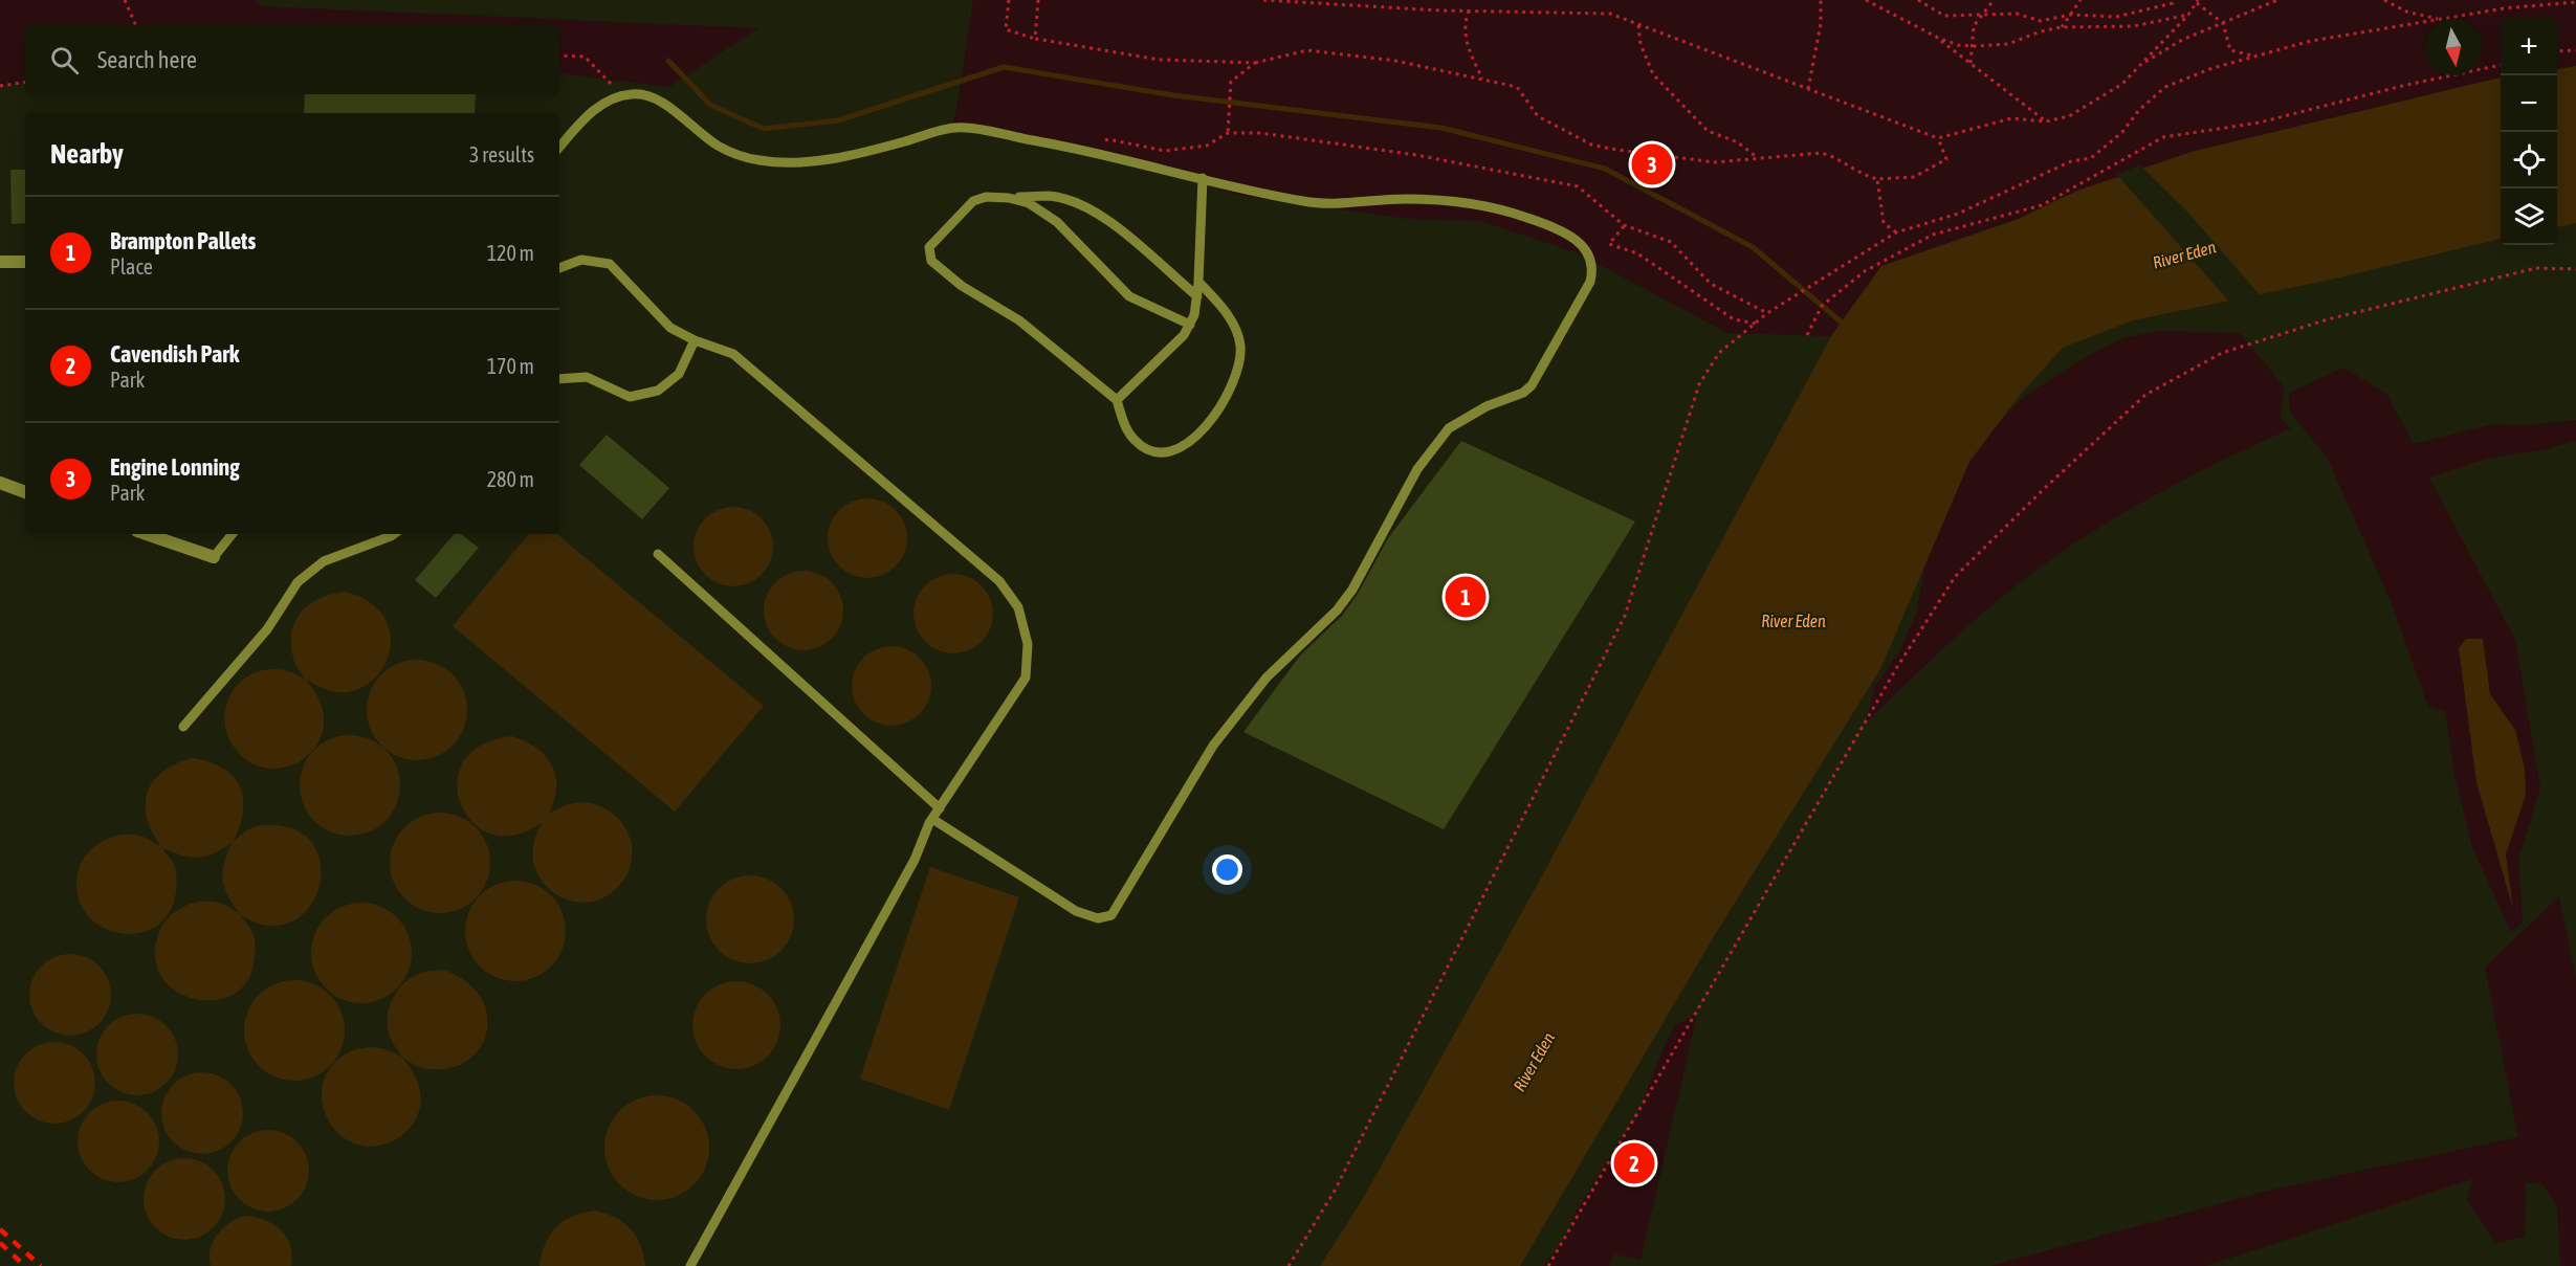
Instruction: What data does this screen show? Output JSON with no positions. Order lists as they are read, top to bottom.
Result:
{
  "water": ["River Eden"],
  "north": "bottom",
  "page": {
    "map_buttons": ["+", "−"],
    "search": "Search here",
    "heading": ["Nearby", "3 results"],
    "pins": ["3", "1", "2"],
    "list": [
      {
        "mark": "1",
        "name": "Brampton Pallets",
        "note": "Place",
        "value": "120 m"
      },
      {
        "mark": "2",
        "name": "Cavendish Park",
        "note": "Park",
        "value": "170 m"
      },
      {
        "mark": "3",
        "name": "Engine Lonning",
        "note": "Park",
        "value": "280 m"
      }
    ]
  }
}
